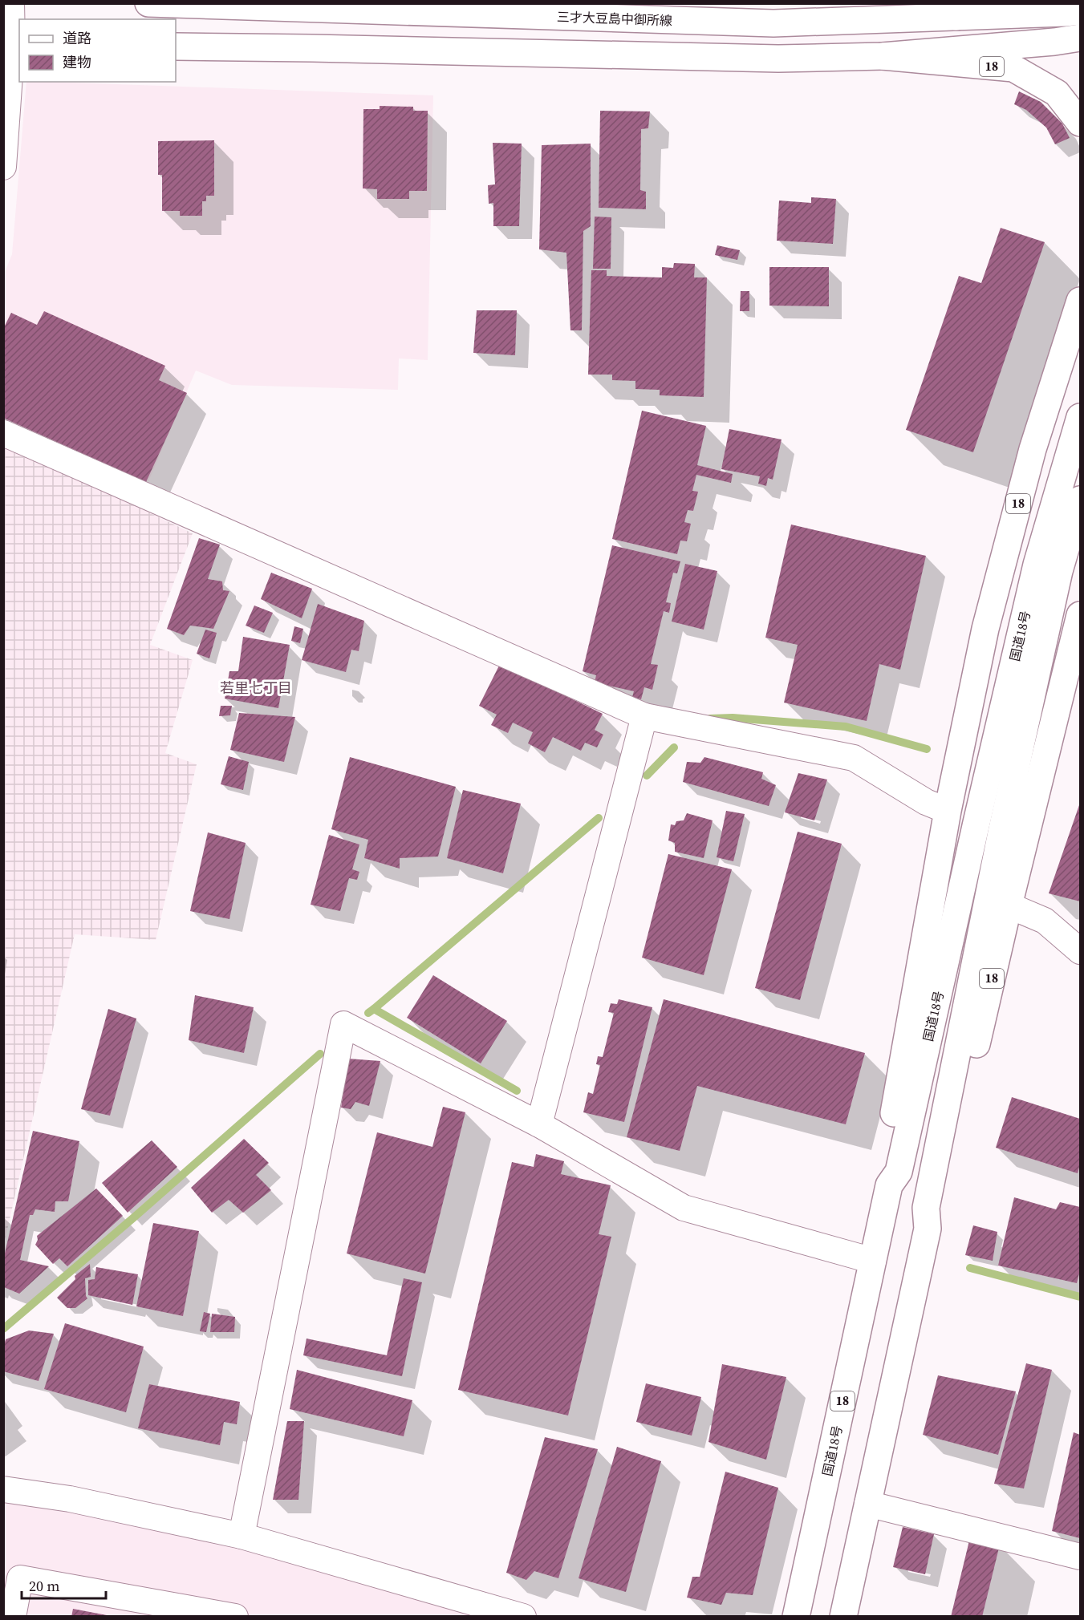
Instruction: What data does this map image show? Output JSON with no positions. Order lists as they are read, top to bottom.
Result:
{
  "streets": {
    "main road": ["三才大豆島中御所線", "18", "国道18号"]
  },
  "crossings": [
    ["18", "国道18号"]
  ],
  "districts": ["若里七丁目"],
  "legend": ["道路", "建物"],
  "scale_bar": "20 m"
}
